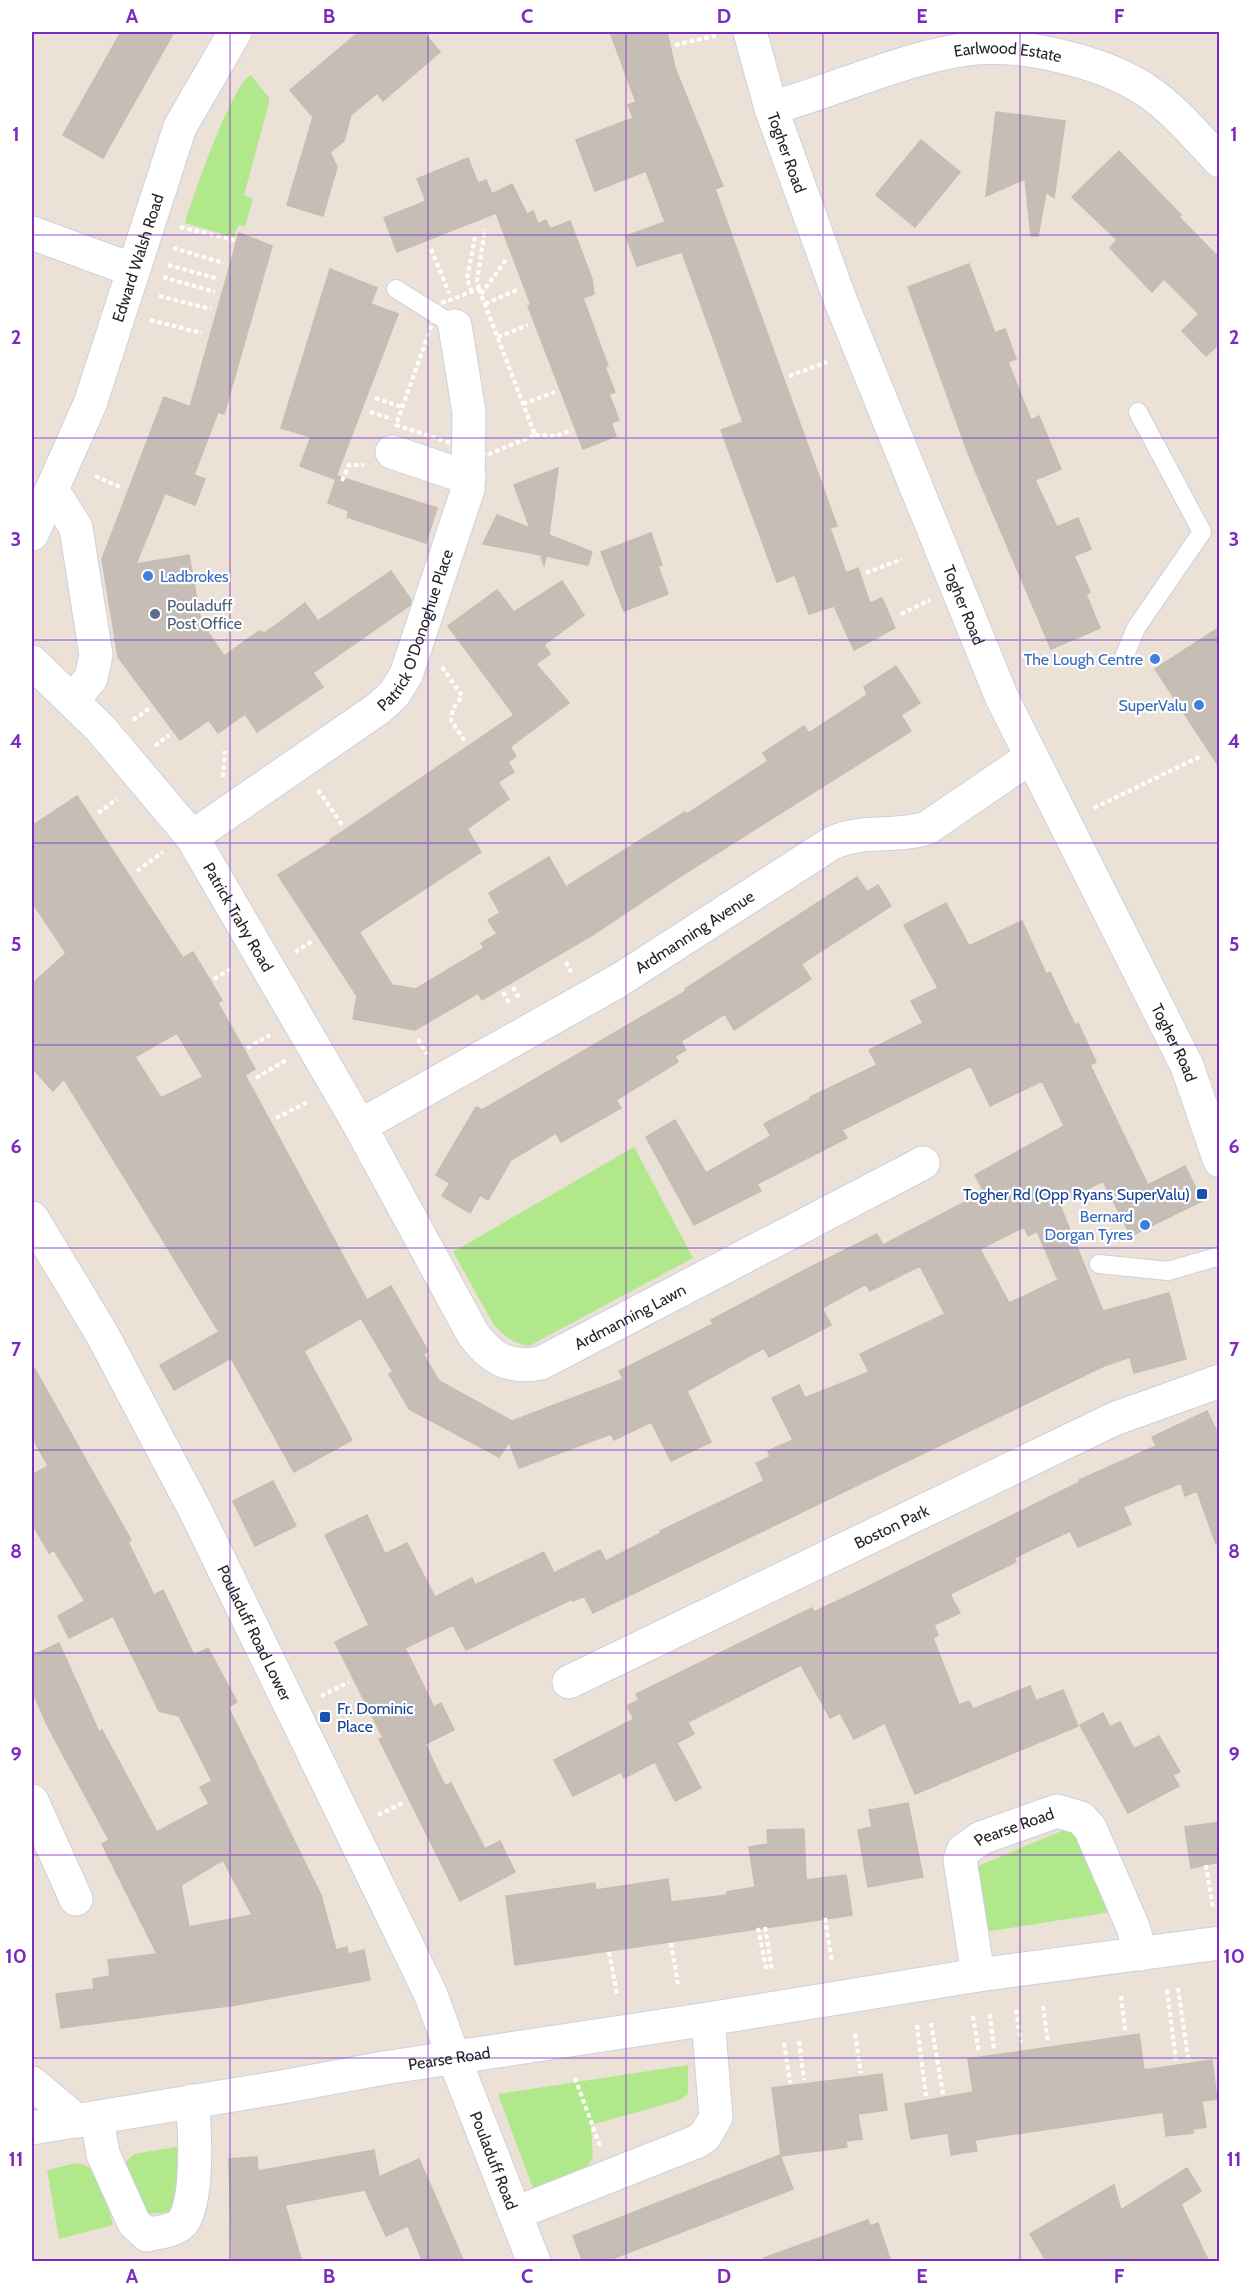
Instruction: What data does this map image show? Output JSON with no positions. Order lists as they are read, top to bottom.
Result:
{
  "streets": {
    "street": [
      "Earlwood Estate",
      "Togher Road",
      "Edward Walsh Road",
      "Patrick O'Donoghue Place",
      "Patrick Trahy Road",
      "Ardmanning Avenue",
      "Ardmanning Lawn",
      "Boston Park",
      "Pouladuff Road Lower",
      "Pearse Road",
      "Pouladuff Road"
    ]
  },
  "crossings": [
    ["Earlwood Estate", "Togher Road"],
    ["Togher Road", "Ardmanning Avenue"],
    ["Patrick O'Donoghue Place", "Patrick Trahy Road"],
    ["Patrick Trahy Road", "Ardmanning Avenue"],
    ["Patrick Trahy Road", "Ardmanning Lawn"],
    ["Pouladuff Road Lower", "Pearse Road"],
    ["Pouladuff Road Lower", "Pouladuff Road"],
    ["Pearse Road", "Pouladuff Road"]
  ],
  "places": {
    "other": [
      "Ladbrokes",
      "Pouladuff Post Office",
      "The Lough Centre",
      "SuperValu",
      "Bernard Dorgan Tyres"
    ],
    "transit": ["Togher Rd (Opp Ryans SuperValu)", "Fr. Dominic Place"]
  },
  "grid": {
    "columns": [
      "A",
      "B",
      "C",
      "D",
      "E",
      "F"
    ],
    "rows": [
      "1",
      "2",
      "3",
      "4",
      "5",
      "6",
      "7",
      "8",
      "9",
      "10",
      "11"
    ]
  }
}
